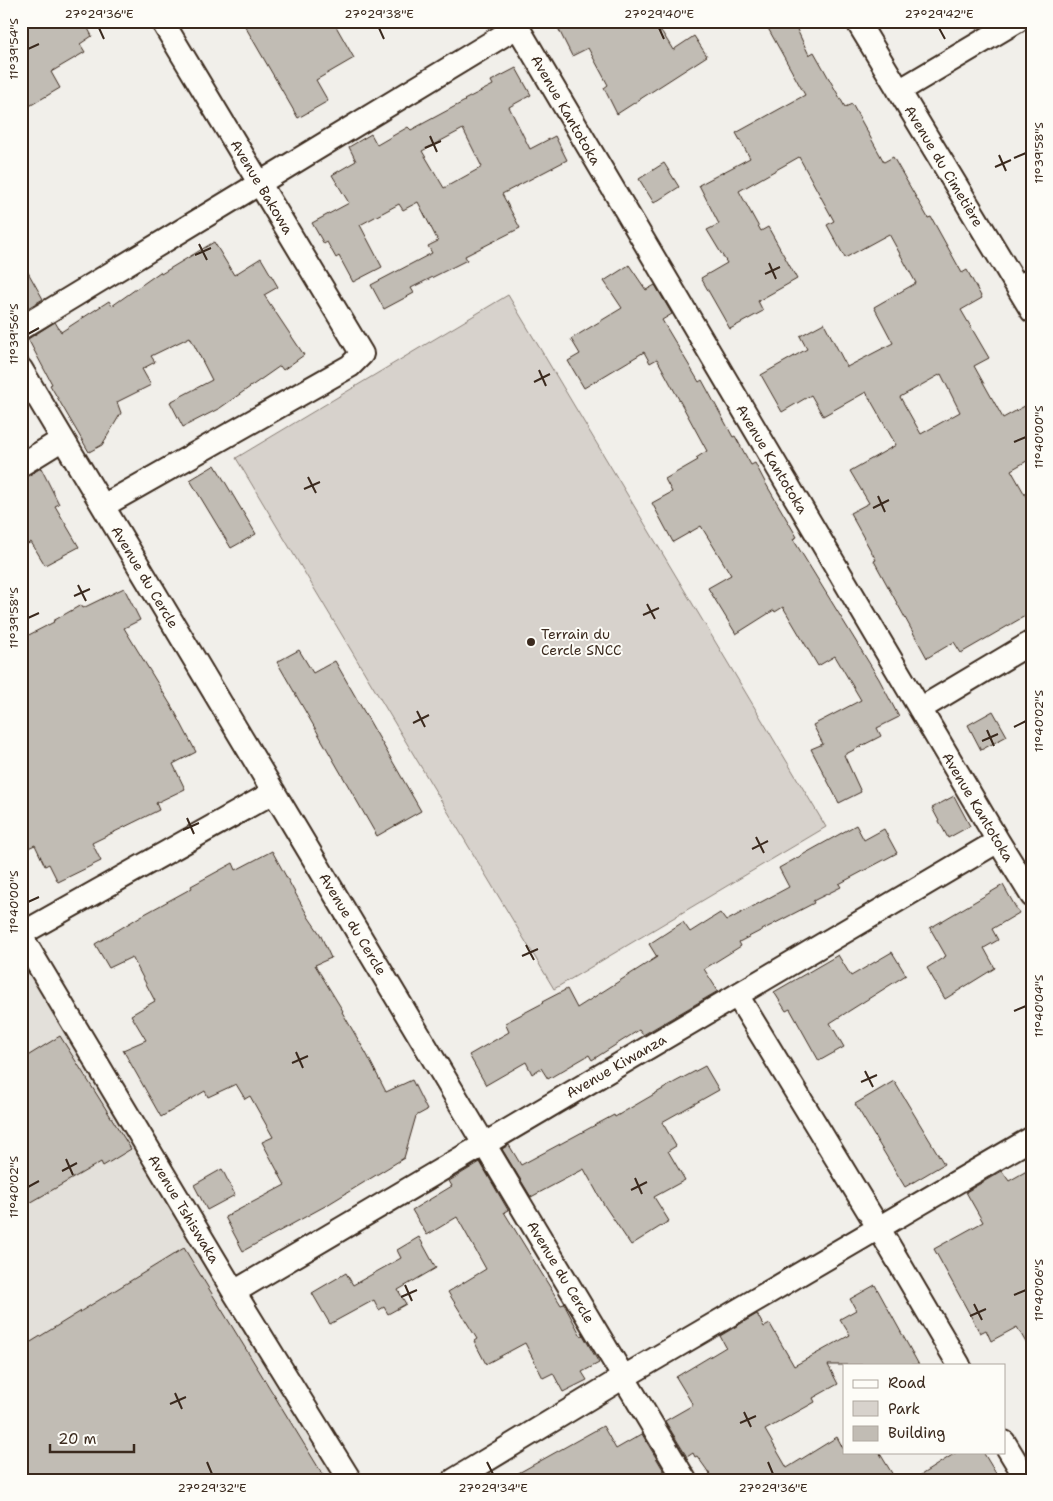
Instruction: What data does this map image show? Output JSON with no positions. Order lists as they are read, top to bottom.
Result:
{
  "streets": {
    "street": [
      "Avenue Kantotoka",
      "Avenue du Cimetière",
      "Avenue Bakowa",
      "Avenue du Cercle",
      "Avenue Kiwanza",
      "Avenue Tshiswaka"
    ]
  },
  "crossings": [
    ["Avenue Kantotoka", "Avenue Kiwanza"],
    ["Avenue Bakowa", "Avenue du Cercle"],
    ["Avenue du Cercle", "Avenue Kiwanza"],
    ["Avenue Kiwanza", "Avenue Tshiswaka"]
  ],
  "places": ["Terrain du Cercle SNCC"],
  "legend": ["Road", "Park", "Building"],
  "scale_bar": "20 m",
  "coordinates": [
    "27°29'36\"E",
    "27°29'38\"E",
    "27°29'40\"E",
    "27°29'42\"E",
    "11°39'54\"S",
    "11°39'58\"S",
    "11°39'56\"S",
    "11°40'00\"S",
    "11°40'02\"S",
    "11°40'04\"S",
    "11°40'06\"S",
    "27°29'32\"E",
    "27°29'34\"E"
  ]
}
